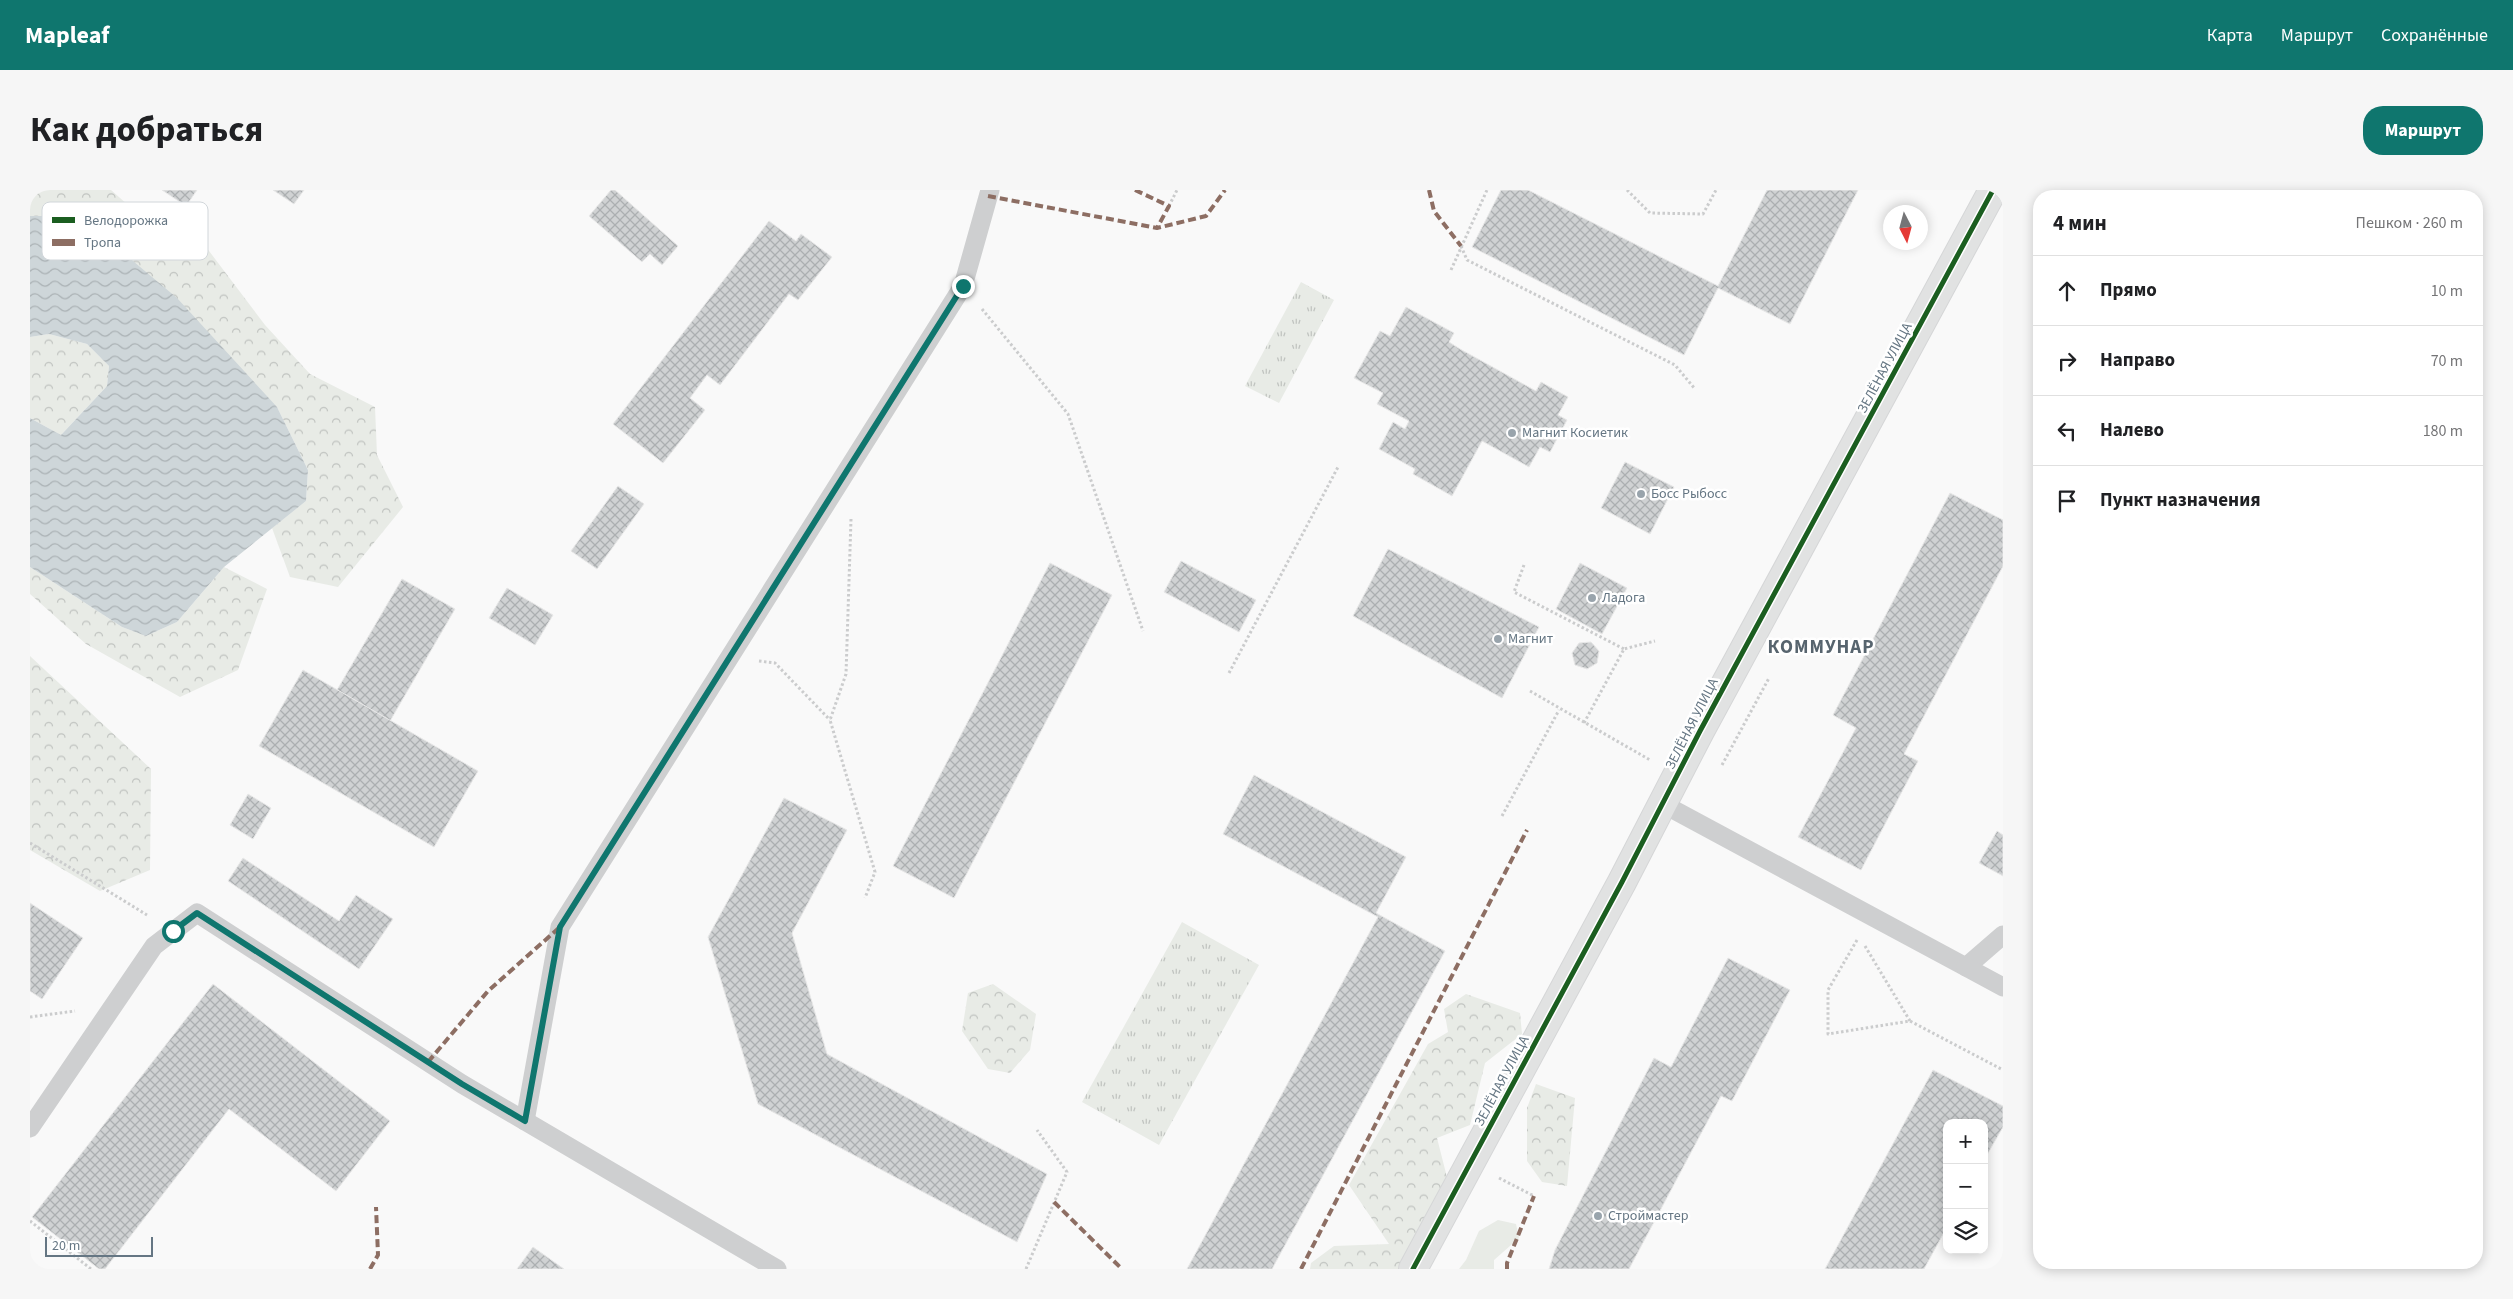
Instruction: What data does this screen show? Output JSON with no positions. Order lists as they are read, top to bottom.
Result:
{
  "streets": {
    "street": ["ЗЕЛЁНАЯ УЛИЦА"]
  },
  "districts": ["КОММУНАР"],
  "places": [
    "Магнит Косиетик",
    "Босс Рыбосс",
    "Ладога",
    "Магнит",
    "Строймастер"
  ],
  "legend": ["Велодорожка", "Тропа"],
  "scale_bar": "20 m",
  "north": "bottom",
  "page": {
    "header": "Mapleaf",
    "nav": ["Карта", "Маршрут", "Сохранённые"],
    "title": "Как добраться",
    "buttons": "Маршрут",
    "heading": ["4 мин", "Пешком · 260 m"],
    "list": [
      ["Прямо", "10 m"],
      ["Направо", "70 m"],
      ["Налево", "180 m"],
      "Пункт назначения"
    ],
    "map_buttons": ["+", "−"],
    "scale": "20 m"
  }
}
